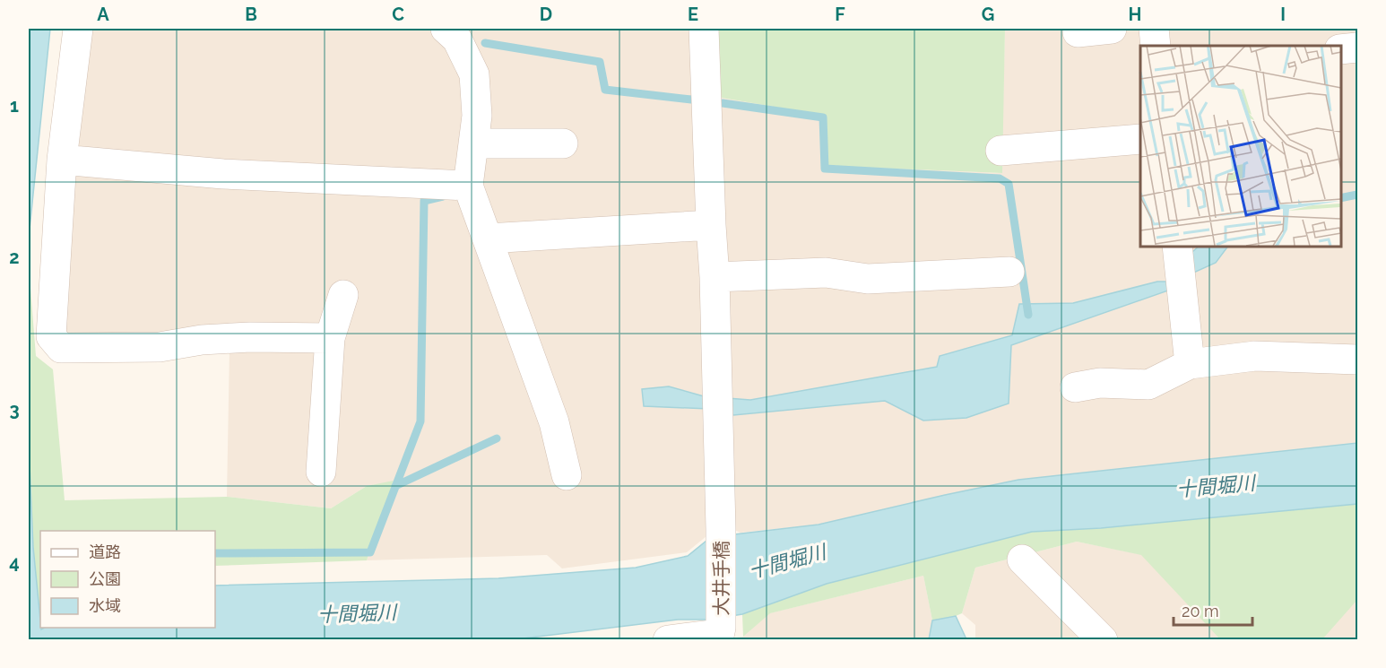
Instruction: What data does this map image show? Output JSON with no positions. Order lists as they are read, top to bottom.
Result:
{
  "streets": {
    "street": ["大井手橋"]
  },
  "water": ["十間堀川"],
  "legend": ["道路", "公園", "水域"],
  "scale_bar": "20 m",
  "grid": {
    "columns": [
      "A",
      "B",
      "C",
      "D",
      "E",
      "F",
      "G",
      "H",
      "I"
    ],
    "rows": [
      "1",
      "2",
      "3",
      "4"
    ]
  }
}
